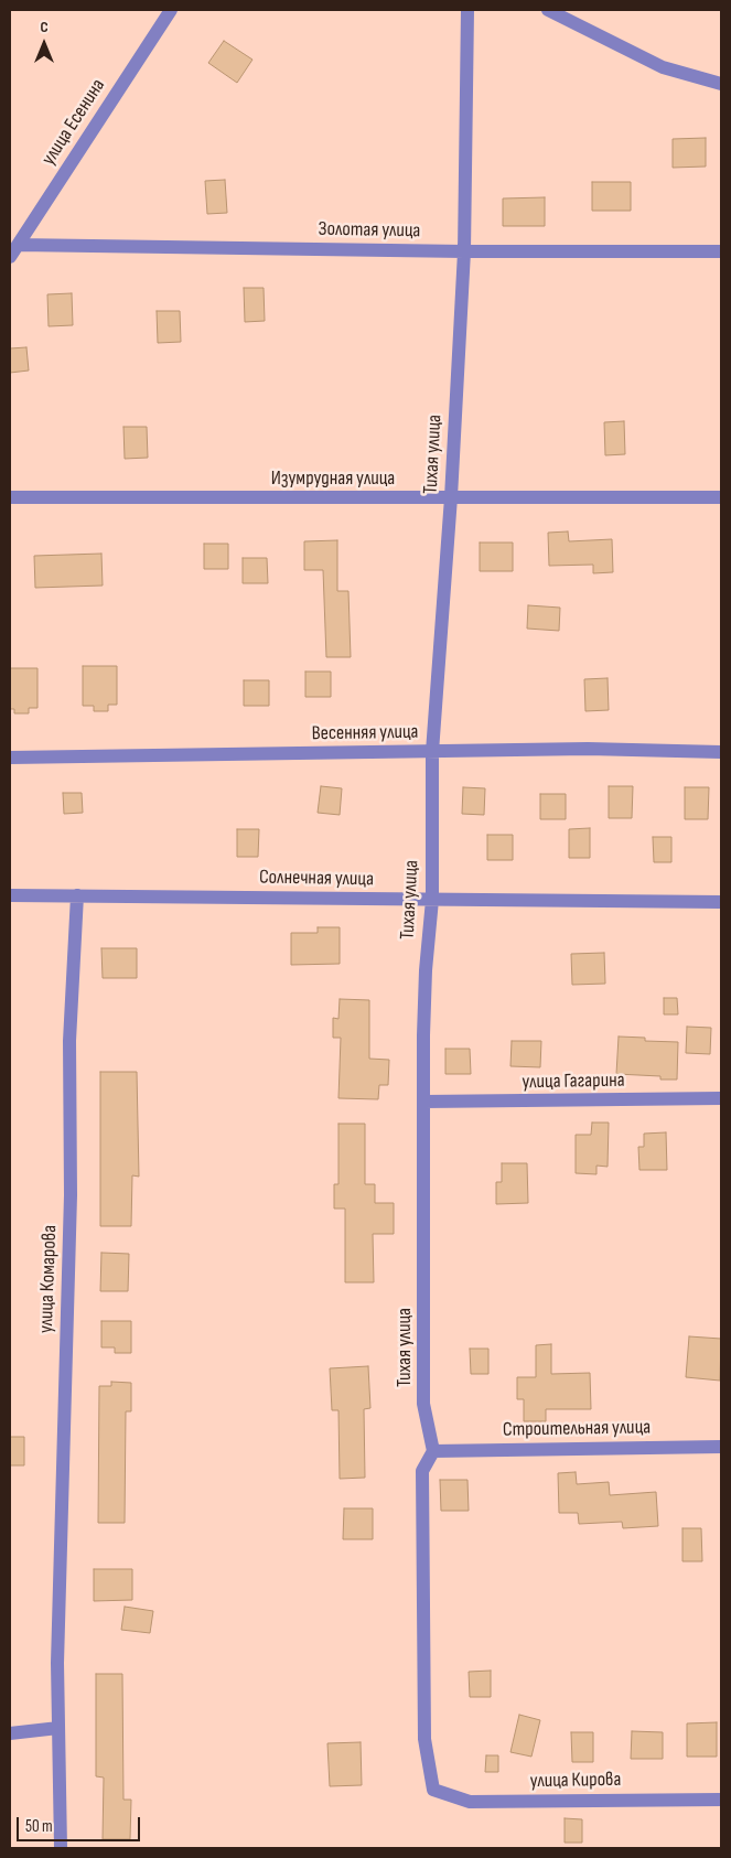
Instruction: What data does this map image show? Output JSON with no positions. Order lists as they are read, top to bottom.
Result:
{
  "streets": {
    "street": [
      "улица Есенина",
      "Золотая улица",
      "Тихая улица",
      "Изумрудная улица",
      "Весенняя улица",
      "Солнечная улица",
      "улица Гагарина",
      "улица Комарова",
      "Строительная улица",
      "улица Кирова"
    ]
  },
  "crossings": [
    ["улица Есенина", "Золотая улица"],
    ["Золотая улица", "Тихая улица"],
    ["Тихая улица", "Изумрудная улица"],
    ["Тихая улица", "Весенняя улица"],
    ["Тихая улица", "Солнечная улица"],
    ["Тихая улица", "улица Гагарина"],
    ["Тихая улица", "Строительная улица"],
    ["Тихая улица", "улица Кирова"],
    ["Солнечная улица", "улица Комарова"],
    ["Строительная улица", "улица Кирова"]
  ],
  "scale_bar": "50 m",
  "north": "top"
}
